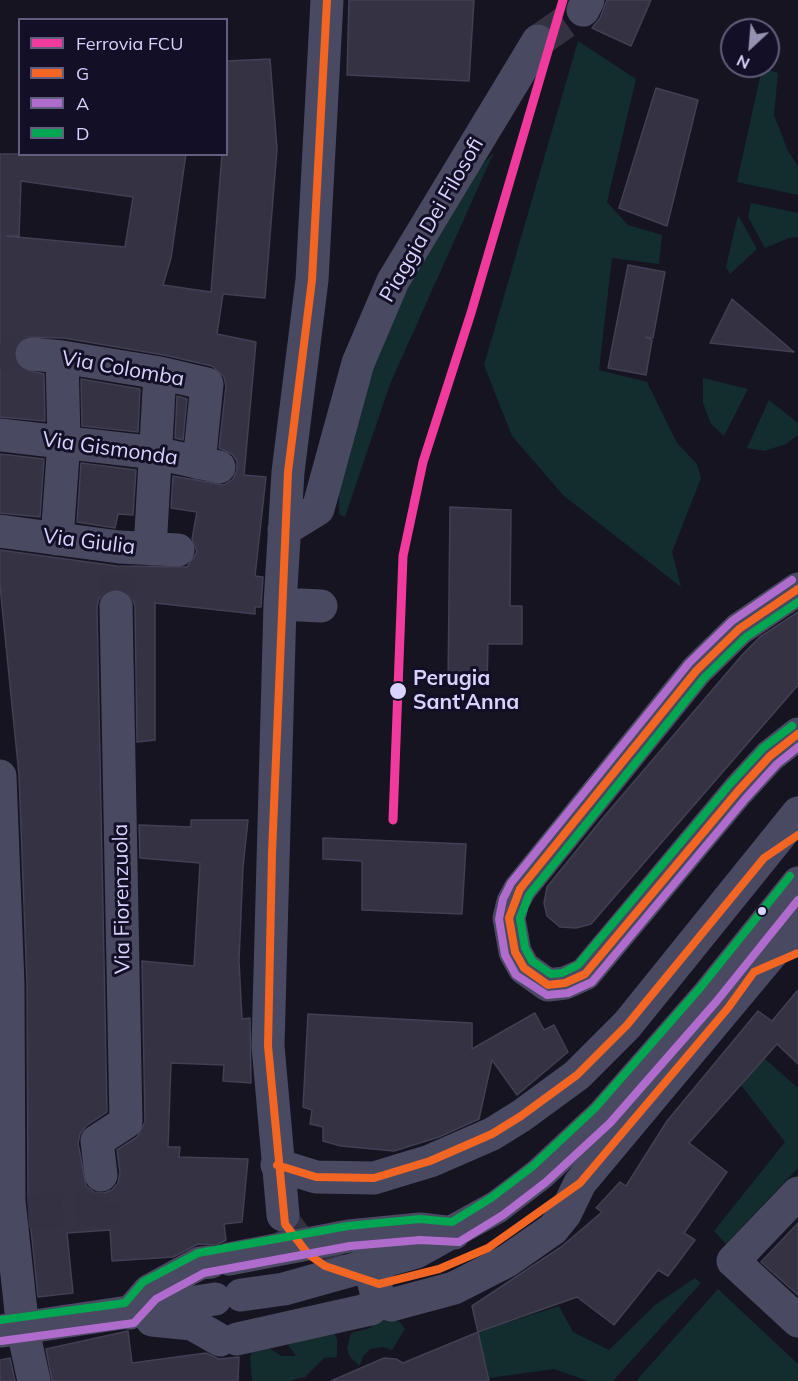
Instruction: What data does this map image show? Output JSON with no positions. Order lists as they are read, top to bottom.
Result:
{
  "streets": {
    "street": [
      "Piaggia Dei Filosofi",
      "Via Colomba",
      "Via Gismonda",
      "Via Giulia",
      "Via Fiorenzuola"
    ]
  },
  "crossings": [
    ["Via Colomba", "Via Gismonda"],
    ["Via Gismonda", "Via Giulia"]
  ],
  "places": ["Perugia Sant'Anna"],
  "lines": [
    "rail line FCU",
    "transit line G",
    "transit line A",
    "transit line D"
  ],
  "legend": [
    "Ferrovia FCU",
    "G",
    "A",
    "D"
  ],
  "north": "bottom left"
}
